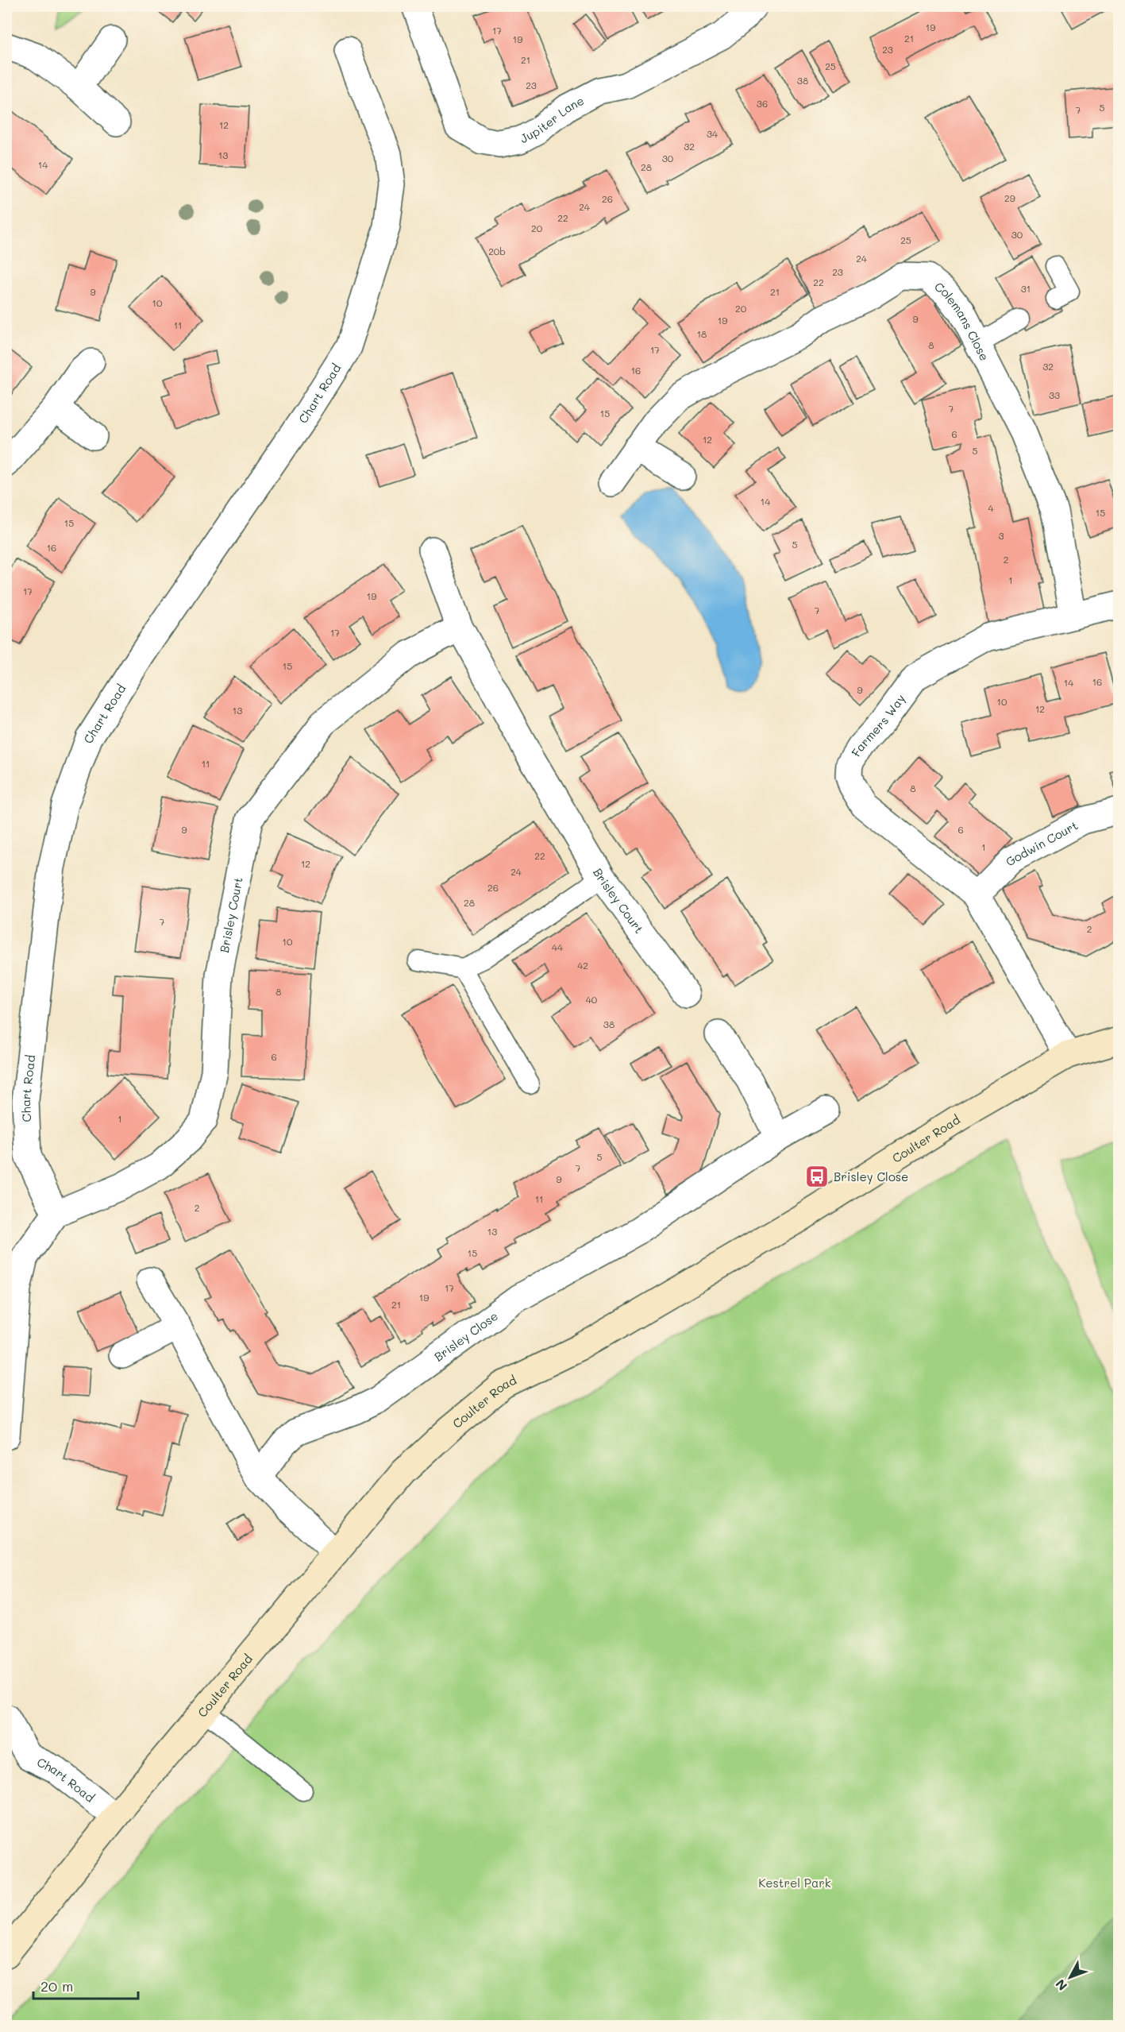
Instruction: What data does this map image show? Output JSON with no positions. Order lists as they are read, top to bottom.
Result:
{
  "streets": {
    "street": [
      "Jupiter Lane",
      "Colemans Close",
      "Chart Road",
      "Farmers Way",
      "Godwin Court",
      "Brisley Court",
      "Coulter Road",
      "Brisley Close"
    ]
  },
  "crossings": [
    ["Colemans Close", "Farmers Way"],
    ["Chart Road", "Brisley Court"],
    ["Chart Road", "Coulter Road"],
    ["Farmers Way", "Godwin Court"],
    ["Farmers Way", "Coulter Road"]
  ],
  "parks": ["Kestrel Park"],
  "places": {
    "bus stop": ["Brisley Close"]
  },
  "house_numbers": [
    "19",
    "17",
    "21",
    "19",
    "23",
    "21",
    "25",
    "38",
    "23",
    "36",
    "5",
    "7",
    "12",
    "34",
    "32",
    "13",
    "30",
    "14",
    "28",
    "29",
    "26",
    "24",
    "22",
    "20",
    "30",
    "25",
    "20b",
    "24",
    "23",
    "22",
    "31",
    "9",
    "21",
    "10",
    "20",
    "9",
    "19",
    "11",
    "18",
    "8",
    "17",
    "32",
    "16",
    "33",
    "7",
    "15",
    "6",
    "12",
    "5",
    "14",
    "4",
    "15",
    "15",
    "3",
    "5",
    "16",
    "2",
    "1",
    "17",
    "19",
    "7",
    "17",
    "15",
    "16",
    "14",
    "9",
    "10",
    "12",
    "13",
    "11",
    "8",
    "9",
    "6",
    "1",
    "22",
    "12",
    "24",
    "26",
    "28",
    "7",
    "2",
    "10",
    "44",
    "42",
    "8",
    "40",
    "38",
    "6",
    "1",
    "5",
    "7",
    "9",
    "11",
    "2",
    "13",
    "15",
    "17",
    "19",
    "21"
  ],
  "scale_bar": "20 m",
  "north": "bottom left"
}
